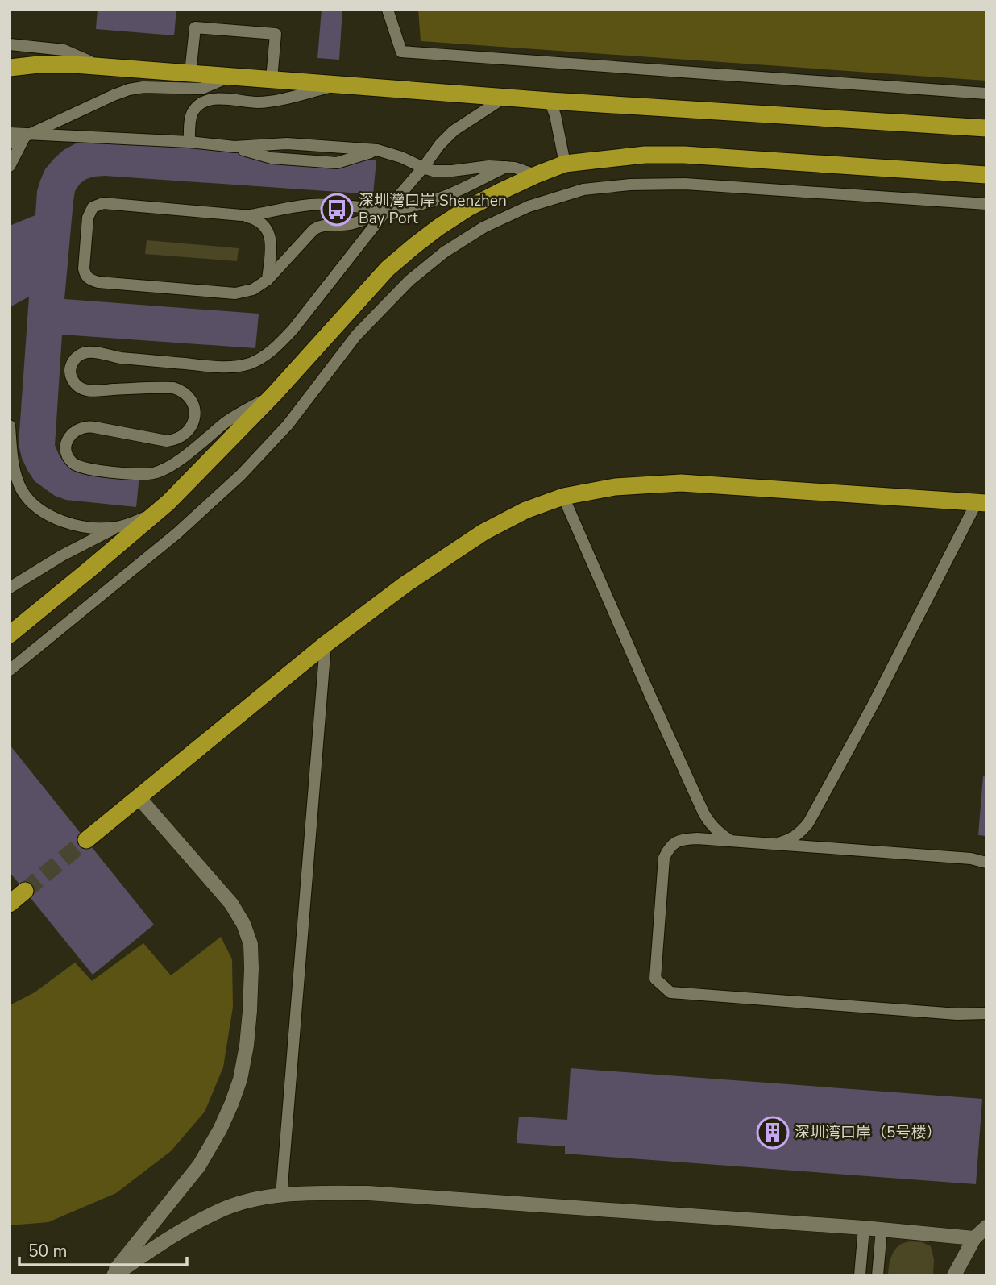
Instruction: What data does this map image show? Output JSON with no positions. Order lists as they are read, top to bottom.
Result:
{
  "places": {
    "bus stop": ["深圳灣口岸 Shenzhen Bay Port"],
    "building": ["深圳湾口岸（5号楼）"]
  },
  "scale_bar": "50 m"
}
